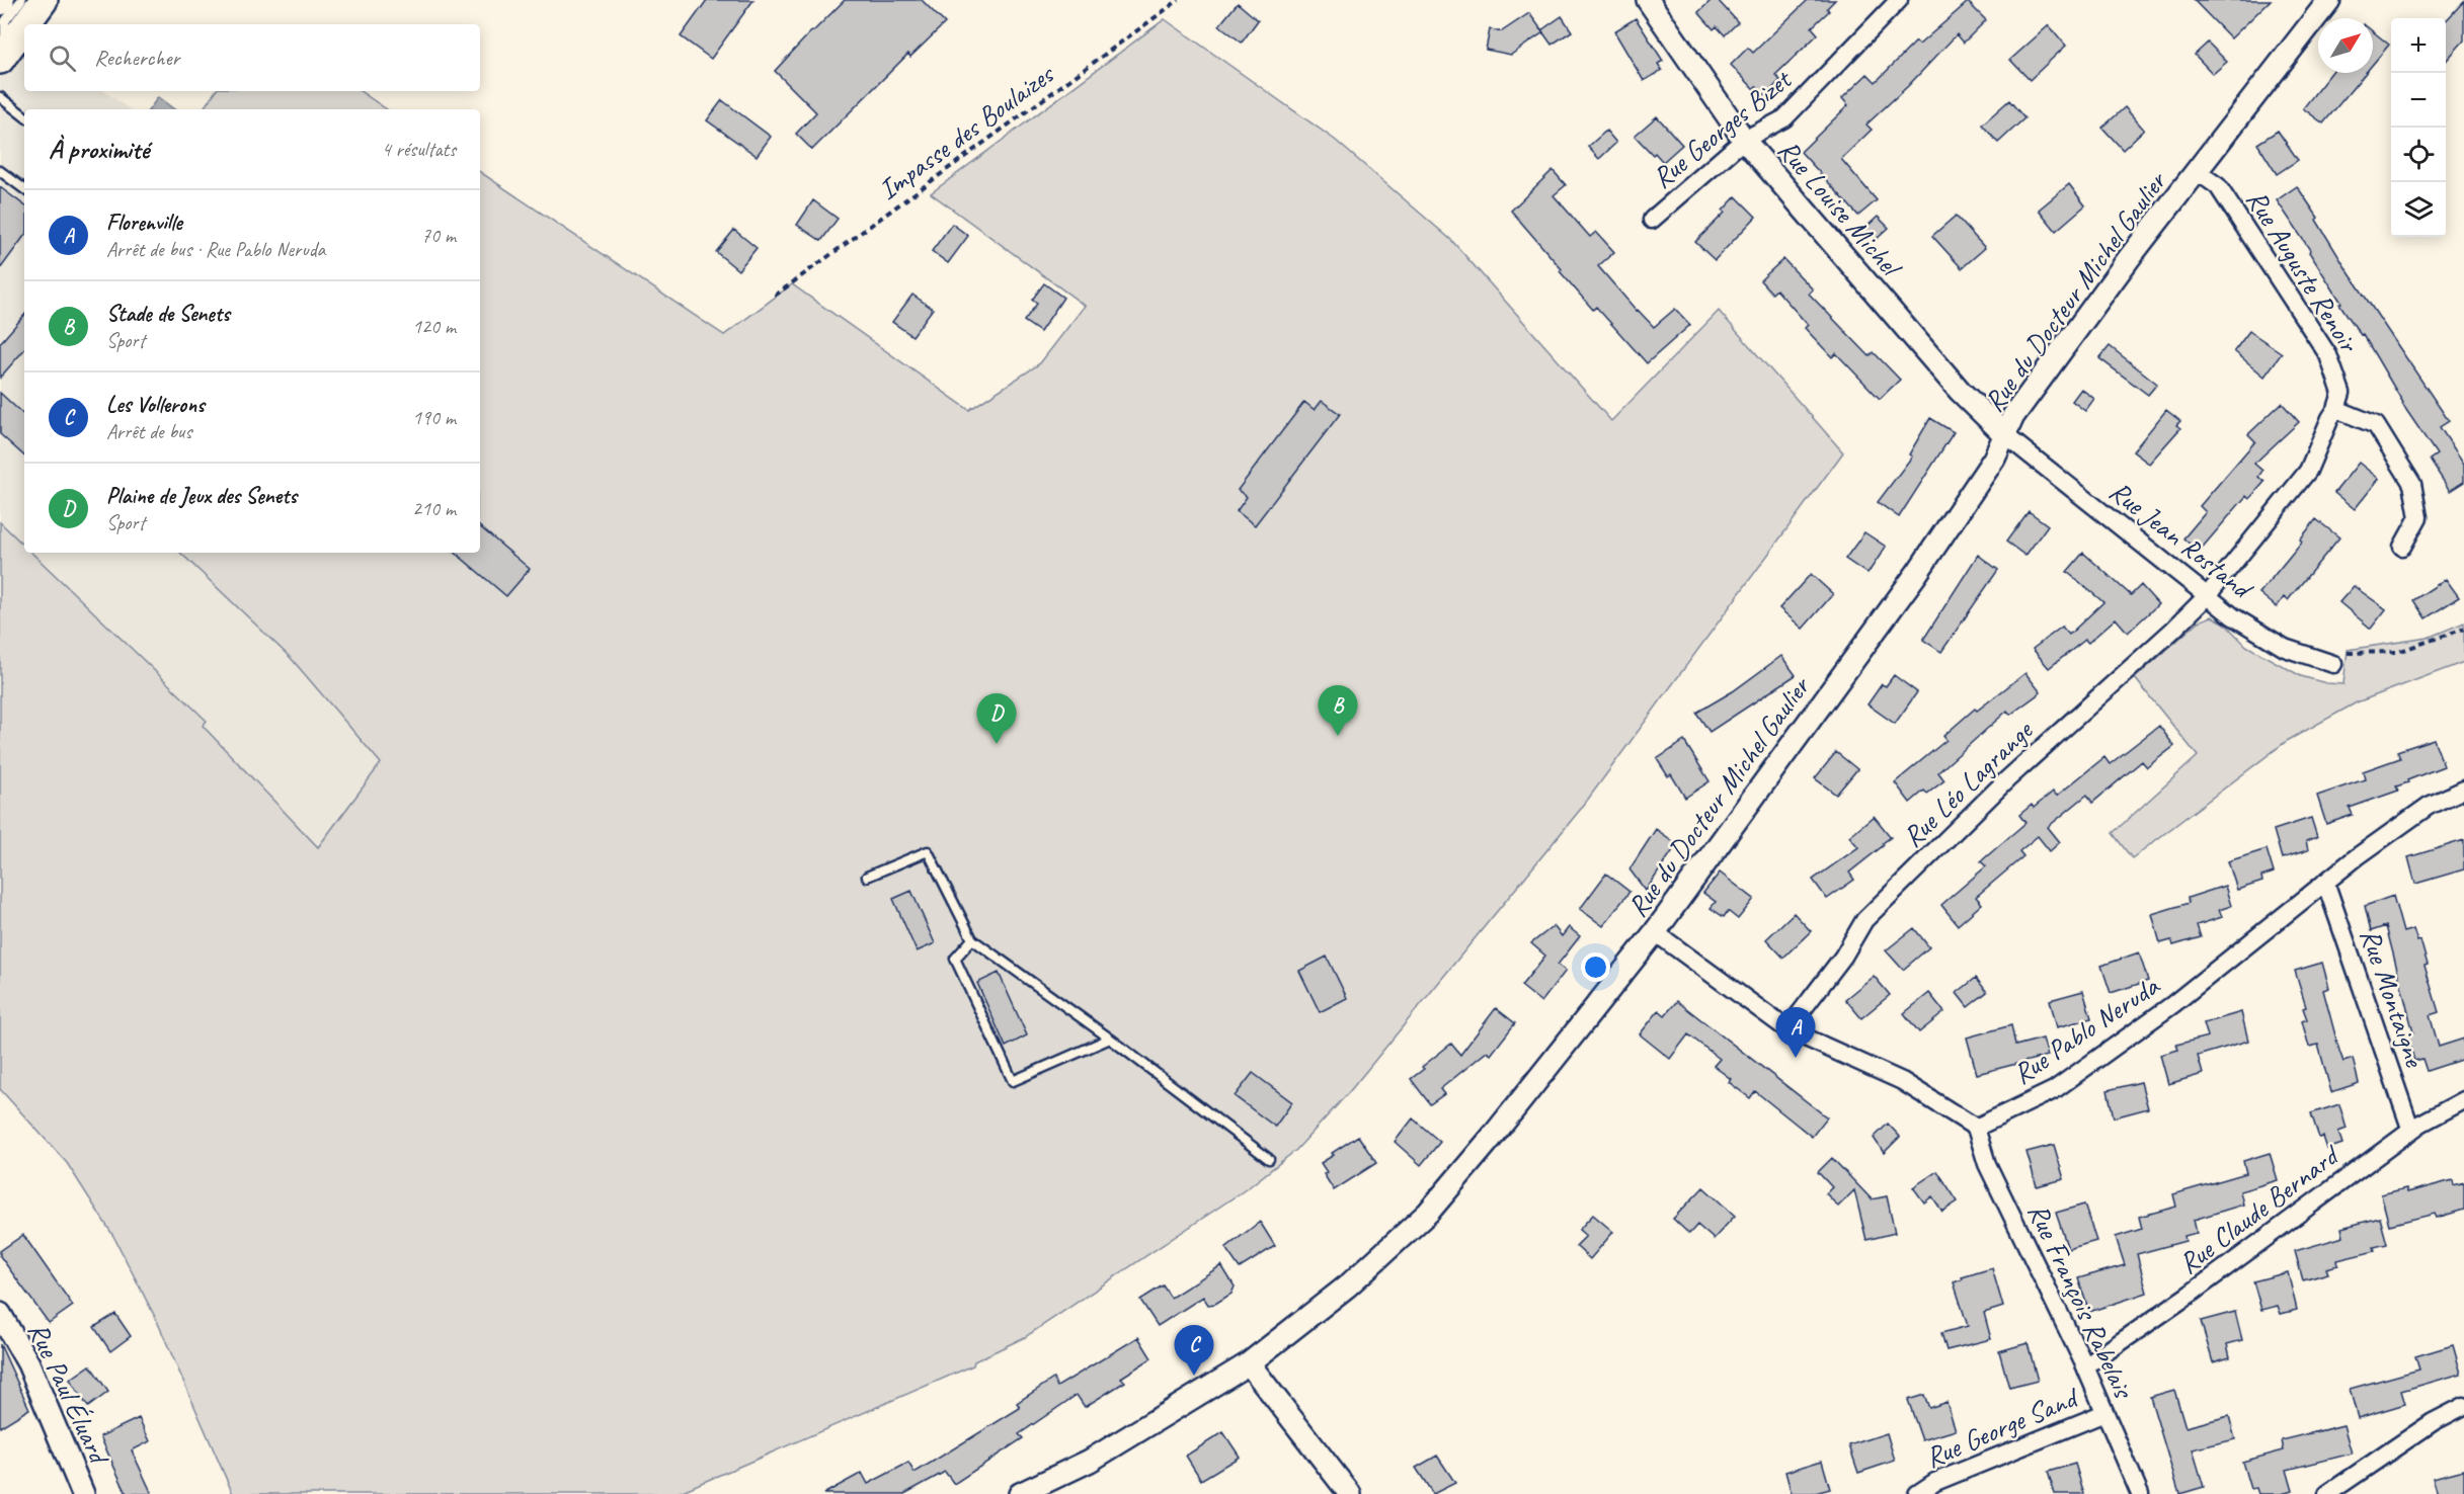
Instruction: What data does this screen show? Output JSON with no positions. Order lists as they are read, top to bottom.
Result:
{
  "streets": {
    "street": [
      "Rue Georges Bizet",
      "Rue Louise Michel",
      "Rue Auguste Renoir",
      "Rue du Docteur Michel Gaulier",
      "Rue Jean Rostand",
      "Rue Léo Lagrange",
      "Rue Montaigne",
      "Rue Pablo Neruda",
      "Rue Claude Bernard",
      "Rue François Rabelais",
      "Rue Paul Éluard",
      "Rue George Sand"
    ],
    "path": ["Impasse des Boulaizes"]
  },
  "crossings": [
    ["Rue Georges Bizet", "Rue Louise Michel"],
    ["Rue Louise Michel", "Rue du Docteur Michel Gaulier"],
    ["Rue Louise Michel", "Rue Jean Rostand"],
    ["Rue Auguste Renoir", "Rue du Docteur Michel Gaulier"],
    ["Rue Auguste Renoir", "Rue Jean Rostand"],
    ["Rue Auguste Renoir", "Rue Léo Lagrange"],
    ["Rue du Docteur Michel Gaulier", "Rue Jean Rostand"],
    ["Rue Jean Rostand", "Rue Léo Lagrange"],
    ["Rue Montaigne", "Rue Pablo Neruda"],
    ["Rue Montaigne", "Rue Claude Bernard"],
    ["Rue Pablo Neruda", "Rue François Rabelais"],
    ["Rue Claude Bernard", "Rue François Rabelais"],
    ["Rue François Rabelais", "Rue George Sand"]
  ],
  "north": "top right",
  "page": {
    "map_buttons": ["+", "−"],
    "search": "Rechercher",
    "heading": ["À proximité", "4 résultats"],
    "list": [
      {
        "mark": "A",
        "name": "Florenville",
        "note": "Arrêt de bus · Rue Pablo Neruda",
        "value": "70 m"
      },
      {
        "mark": "B",
        "name": "Stade de Senets",
        "note": "Sport",
        "value": "120 m"
      },
      {
        "mark": "C",
        "name": "Les Vollerons",
        "note": "Arrêt de bus",
        "value": "190 m"
      },
      {
        "mark": "D",
        "name": "Plaine de Jeux des Senets",
        "note": "Sport",
        "value": "210 m"
      }
    ],
    "pins": [
      "B",
      "D",
      "A",
      "C"
    ]
  }
}
